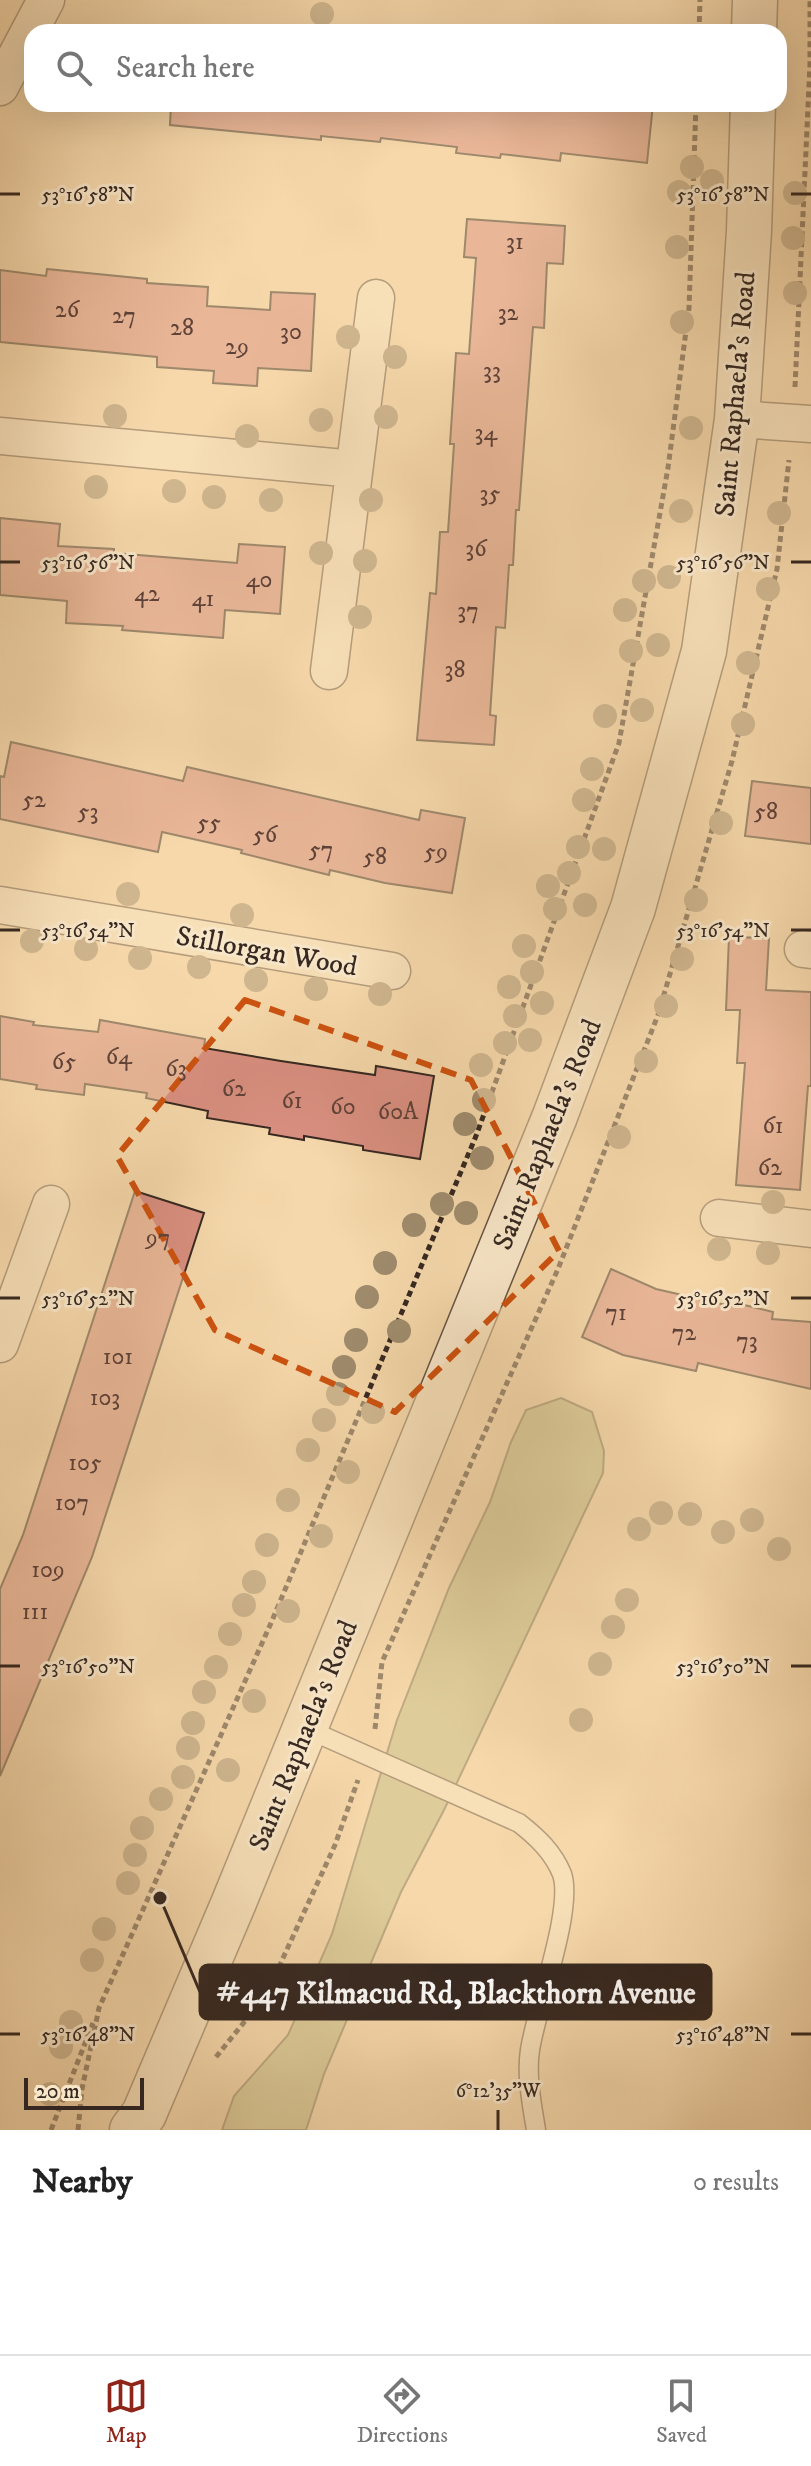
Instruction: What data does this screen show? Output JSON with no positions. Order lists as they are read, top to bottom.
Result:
{
  "streets": {
    "street": ["Saint Raphaela’s Road", "Stillorgan Wood"]
  },
  "places": ["#447 Kilmacud Rd, Blackthorn Avenue"],
  "house_numbers": [
    "31",
    "26",
    "32",
    "27",
    "28",
    "30",
    "29",
    "33",
    "34",
    "35",
    "36",
    "40",
    "42",
    "41",
    "37",
    "38",
    "52",
    "53",
    "58",
    "55",
    "56",
    "57",
    "59",
    "58",
    "64",
    "65",
    "63",
    "62",
    "61",
    "60",
    "60A",
    "61",
    "62",
    "97",
    "71",
    "72",
    "73",
    "101",
    "103",
    "105",
    "107",
    "109",
    "111"
  ],
  "scale_bar": "20 m",
  "page": {
    "search": "Search here",
    "scale": "20 m",
    "heading": ["Nearby", "0 results"],
    "nav": ["Map", "Directions", "Saved"]
  },
  "coordinates": [
    "53°16'58\"N",
    "53°16'56\"N",
    "53°16'54\"N",
    "53°16'52\"N",
    "53°16'50\"N",
    "53°16'48\"N",
    "6°12'35\"W"
  ]
}
